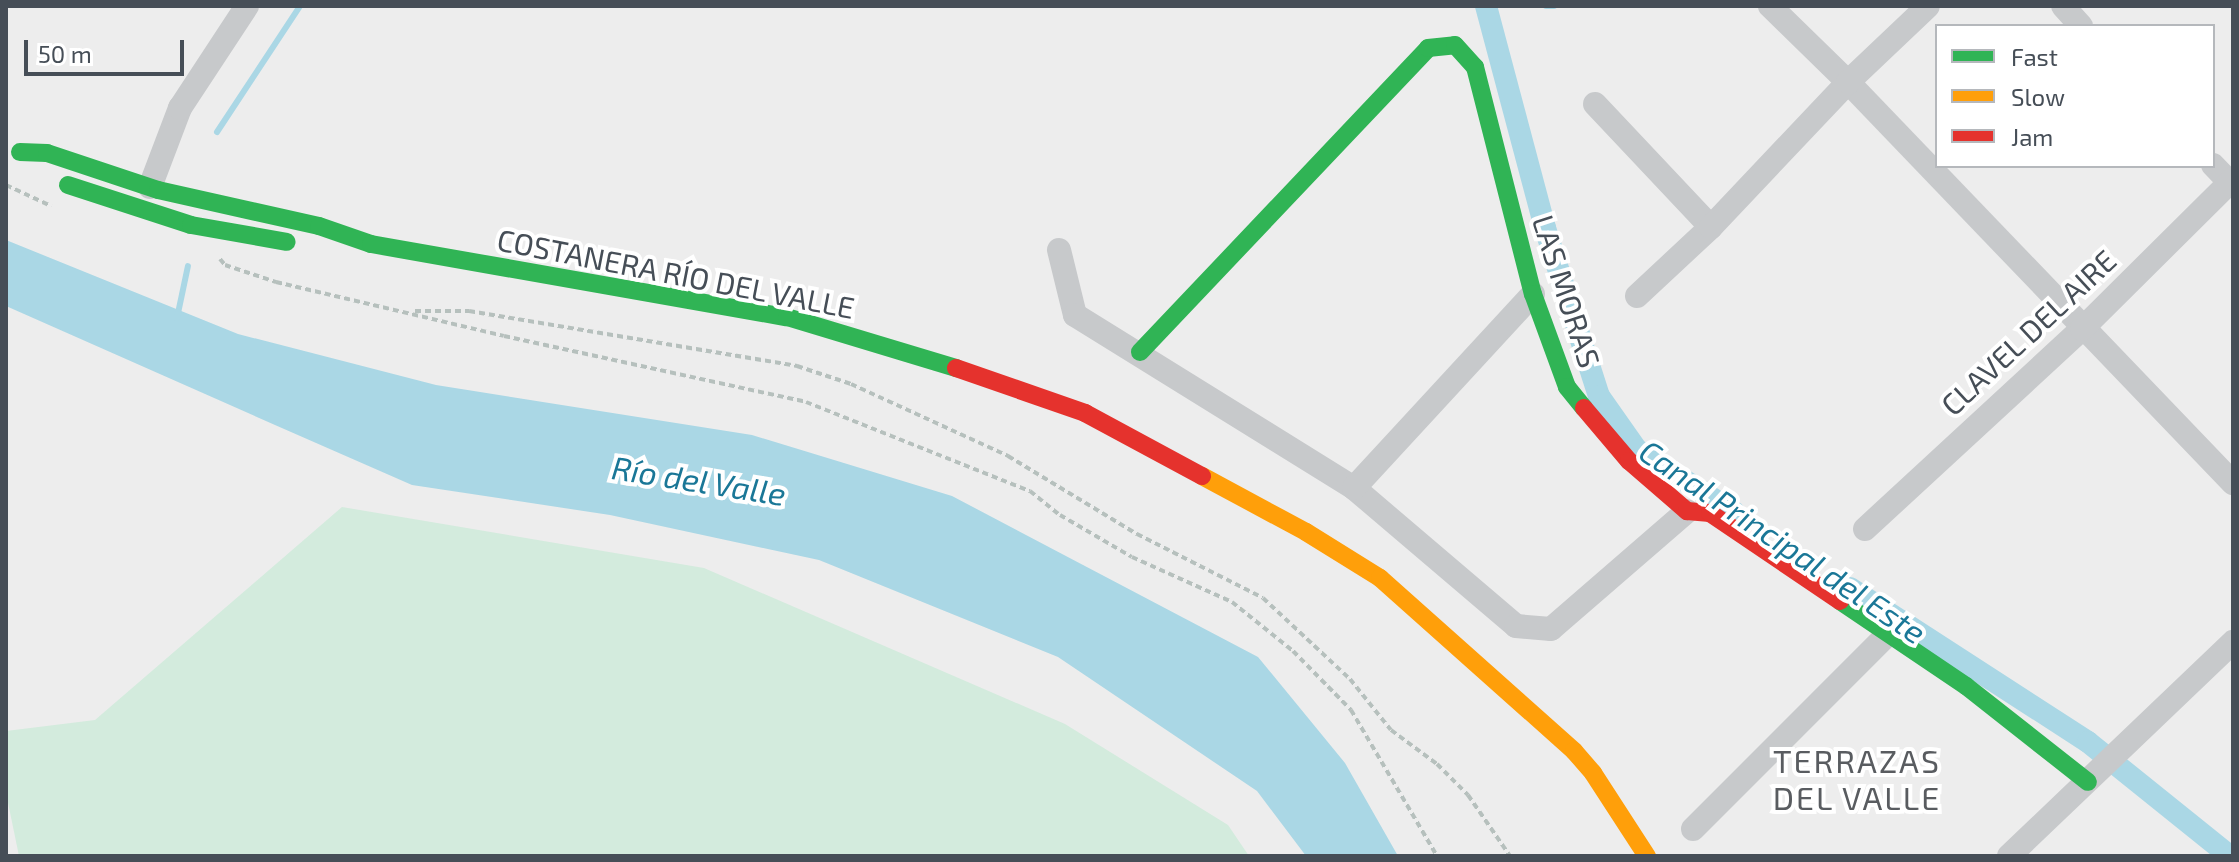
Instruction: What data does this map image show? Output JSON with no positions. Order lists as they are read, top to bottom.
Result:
{
  "streets": {
    "main road": ["COSTANERA RÍO DEL VALLE", "LAS MORAS"],
    "street": ["CLAVEL DEL AIRE"]
  },
  "districts": ["TERRAZAS DEL VALLE"],
  "water": ["Río del Valle", "Canal Principal del Este"],
  "legend": ["Fast", "Slow", "Jam"],
  "scale_bar": "50 m"
}
